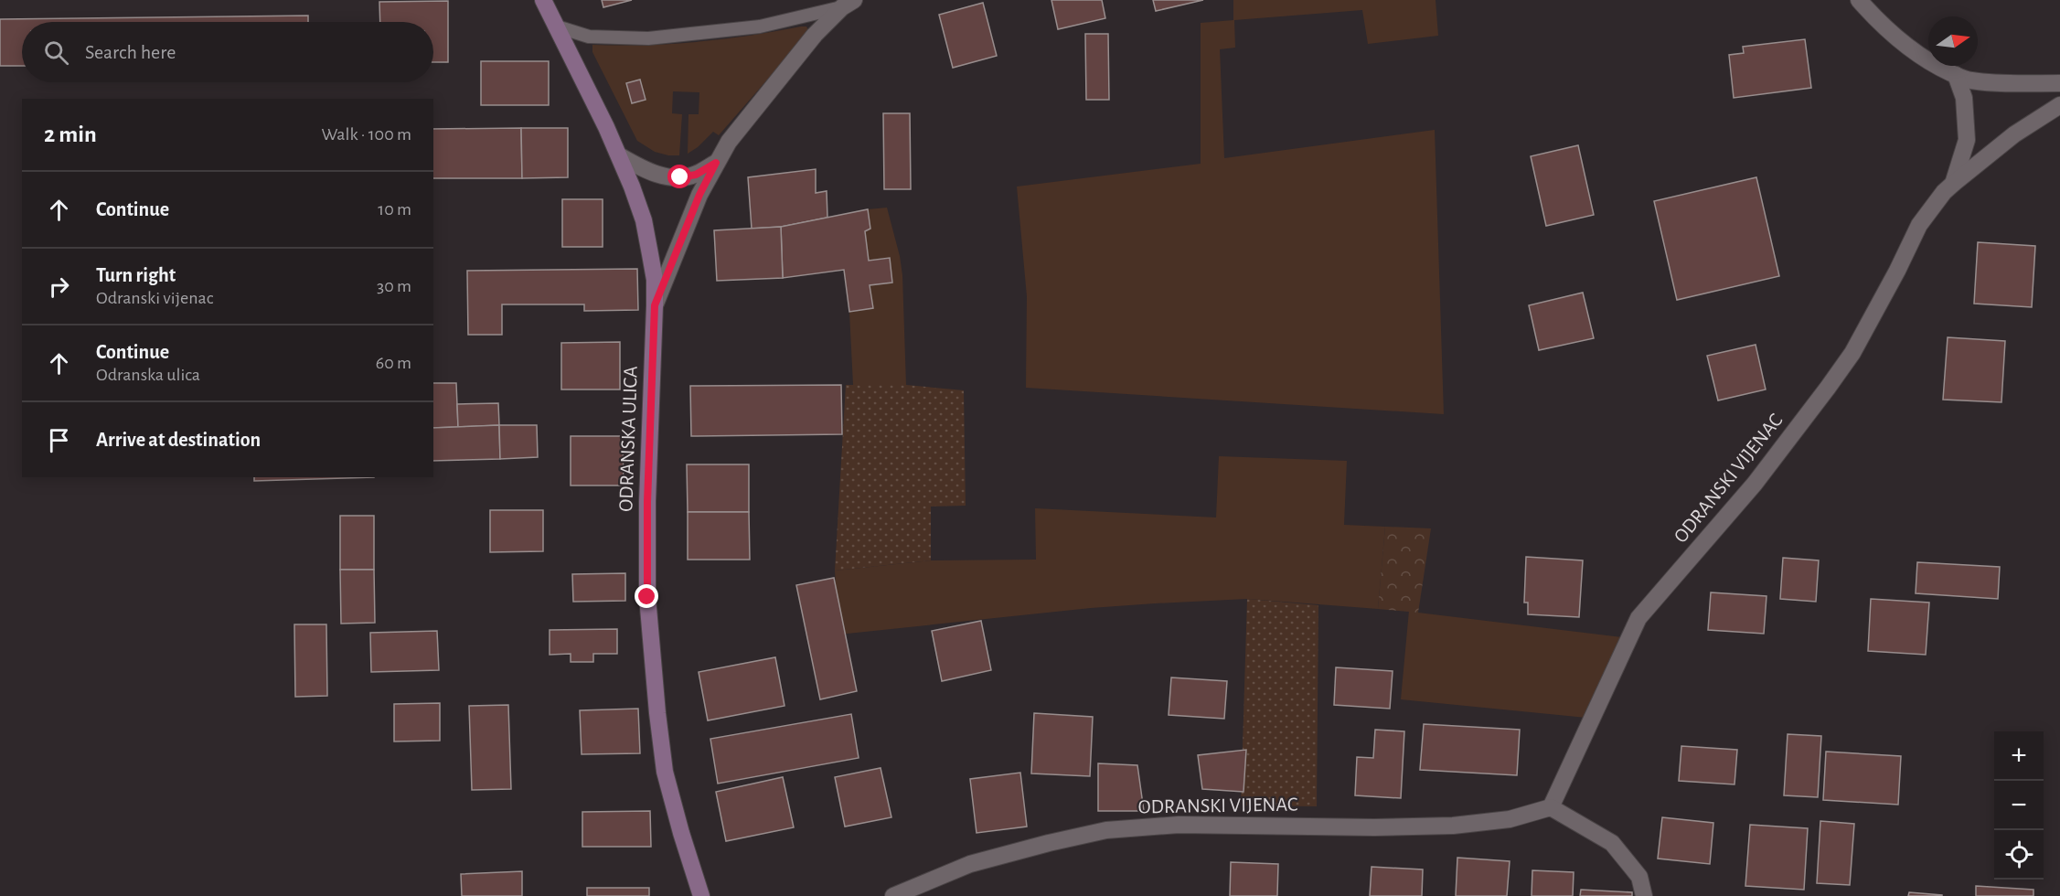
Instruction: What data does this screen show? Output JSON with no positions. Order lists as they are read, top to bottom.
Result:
{
  "streets": {
    "street": ["ODRANSKA ULICA", "ODRANSKI VIJENAC"]
  },
  "north": "right",
  "page": {
    "search": "Search here",
    "heading": ["2 min", "Walk · 100 m"],
    "list": [
      ["Continue", "10 m"],
      ["Turn right", "Odranski vijenac", "30 m"],
      ["Continue", "Odranska ulica", "60 m"],
      "Arrive at destination"
    ],
    "map_buttons": ["+", "−"]
  }
}
